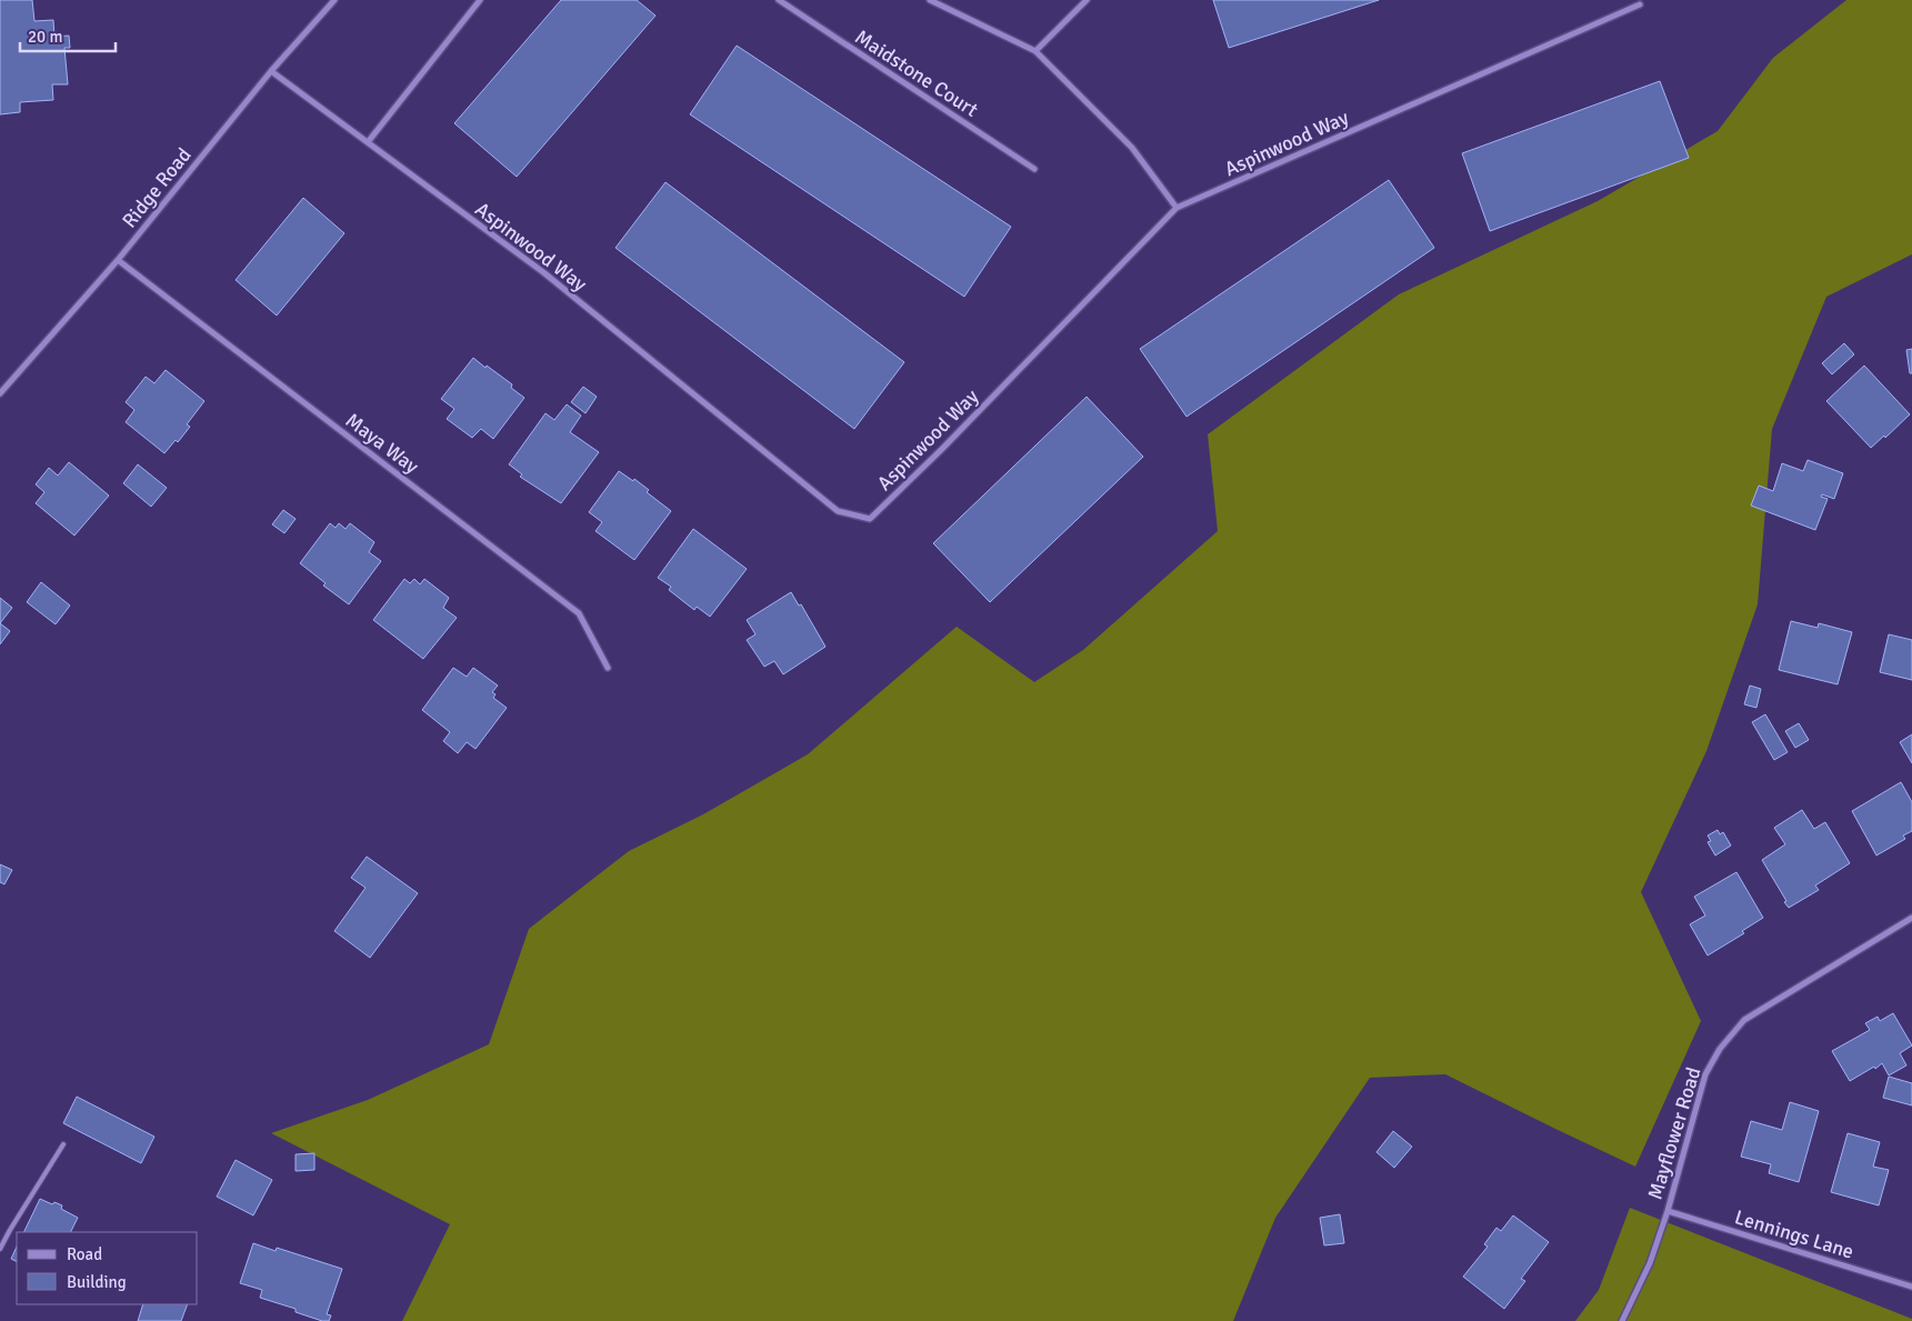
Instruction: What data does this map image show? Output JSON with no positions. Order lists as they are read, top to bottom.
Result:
{
  "streets": {
    "street": [
      "Maidstone Court",
      "Aspinwood Way",
      "Ridge Road",
      "Maya Way",
      "Mayflower Road",
      "Lennings Lane"
    ]
  },
  "crossings": [
    ["Aspinwood Way", "Ridge Road"],
    ["Ridge Road", "Maya Way"],
    ["Mayflower Road", "Lennings Lane"]
  ],
  "legend": ["Road", "Building"],
  "scale_bar": "20 m"
}
